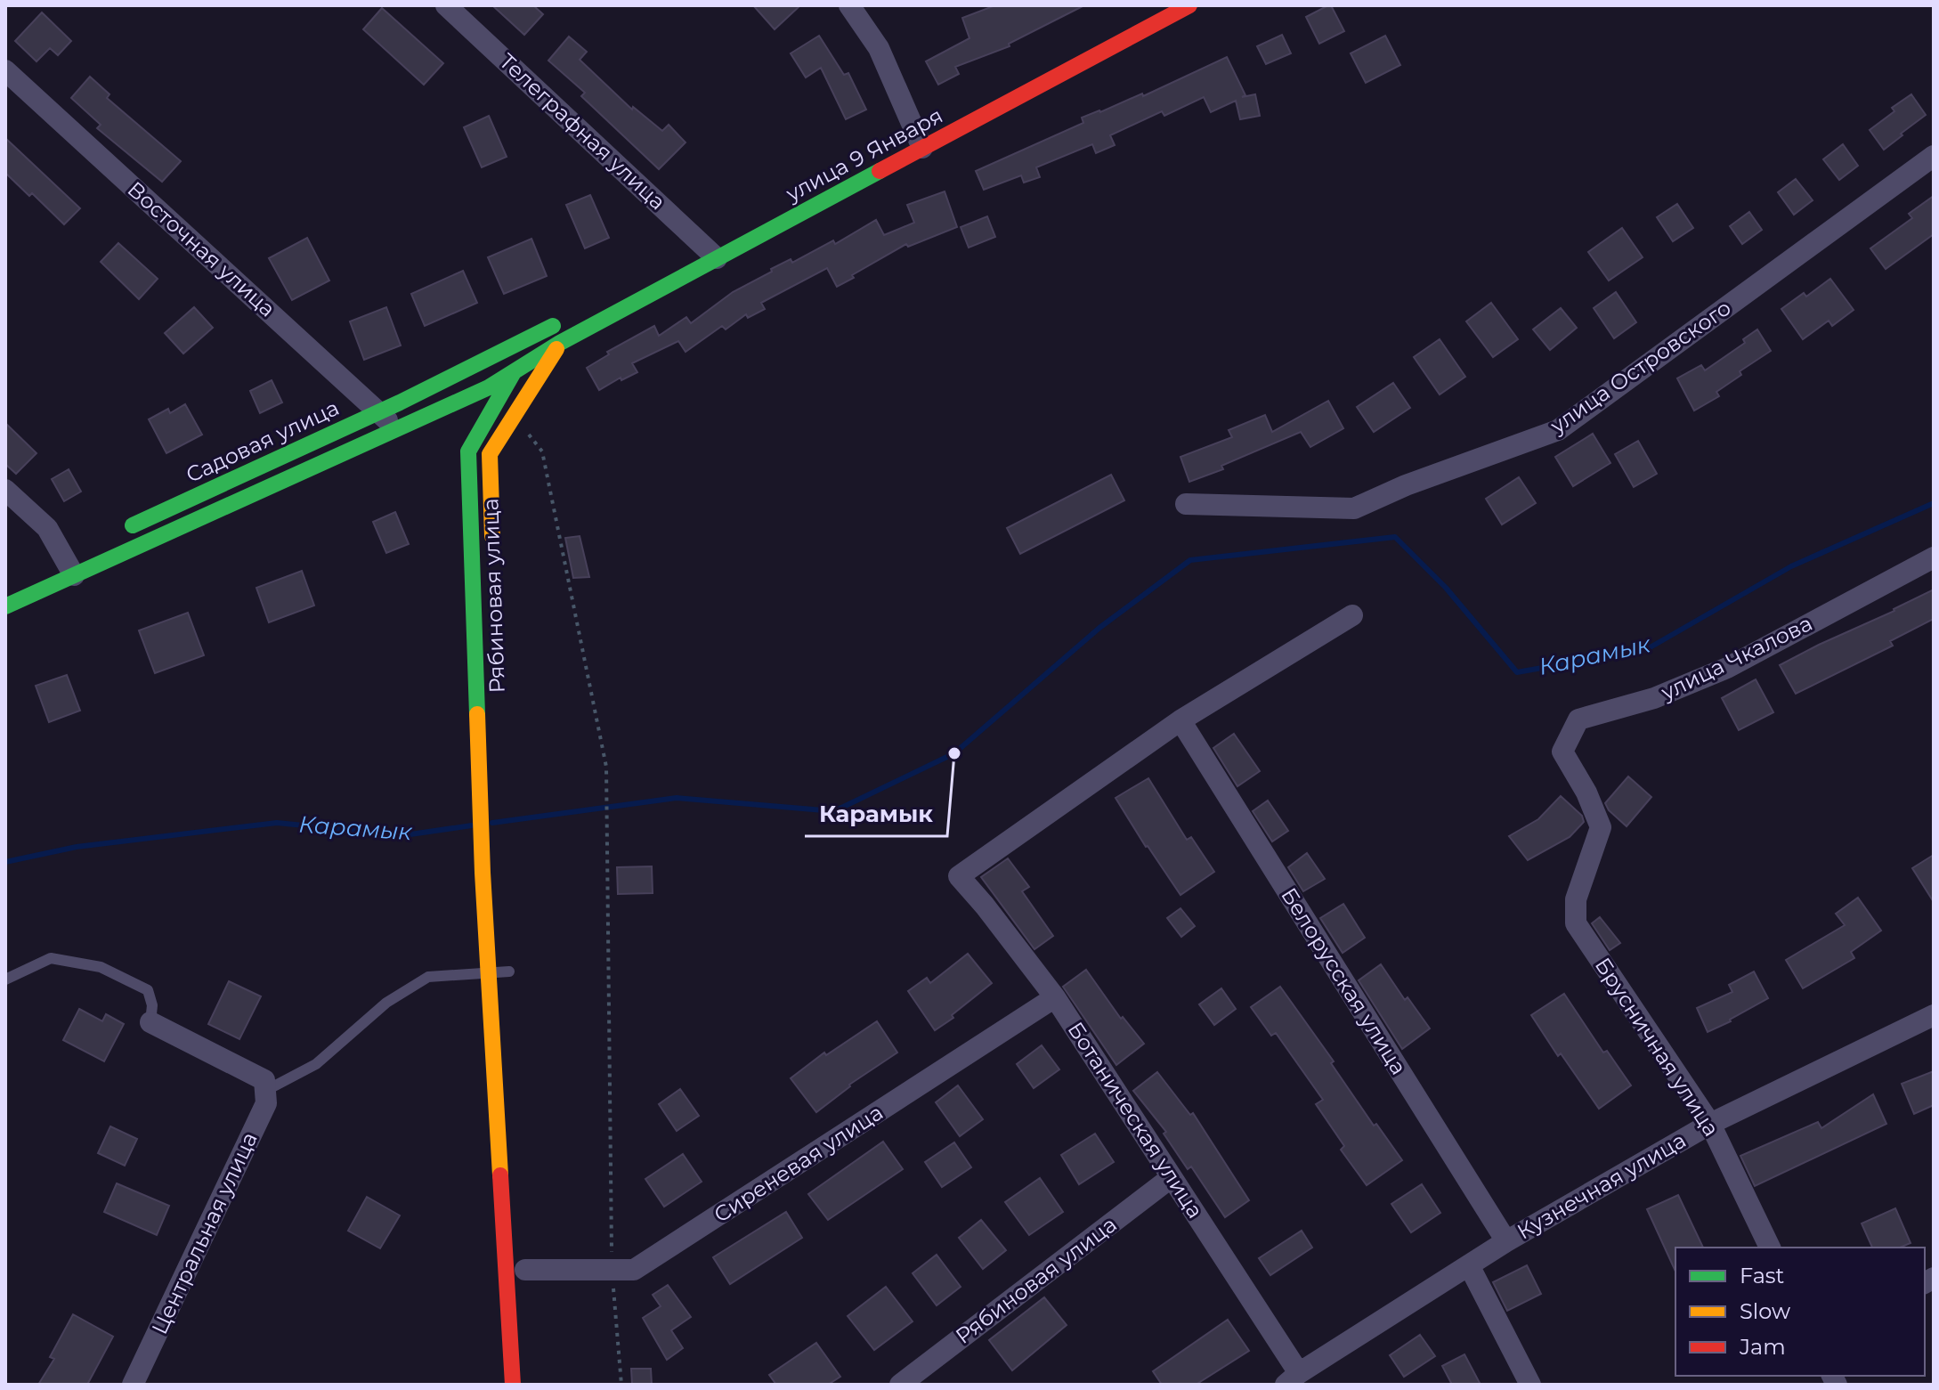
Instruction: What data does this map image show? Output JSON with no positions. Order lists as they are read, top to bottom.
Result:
{
  "streets": {
    "main road": ["улица 9 Января", "Садовая улица", "Рябиновая улица"],
    "street": [
      "Телеграфная улица",
      "Восточная улица",
      "улица Островского",
      "улица Чкалова",
      "Белорусская улица",
      "Брусничная улица",
      "Ботаническая улица",
      "Сиреневая улица",
      "Кузнечная улица",
      "Центральная улица"
    ]
  },
  "crossings": [
    ["Телеграфная улица", "улица 9 Января"],
    ["улица 9 Января", "Садовая улица"],
    ["улица 9 Января", "Рябиновая улица"],
    ["Восточная улица", "Садовая улица"],
    ["Рябиновая улица", "Ботаническая улица"],
    ["улица Чкалова", "Брусничная улица"],
    ["Белорусская улица", "Ботаническая улица"],
    ["Белорусская улица", "Кузнечная улица"],
    ["Брусничная улица", "Кузнечная улица"],
    ["Ботаническая улица", "Сиреневая улица"],
    ["Ботаническая улица", "Кузнечная улица"]
  ],
  "water": ["Карамык"],
  "places": ["Карамык"],
  "legend": ["Fast", "Slow", "Jam"]
}
